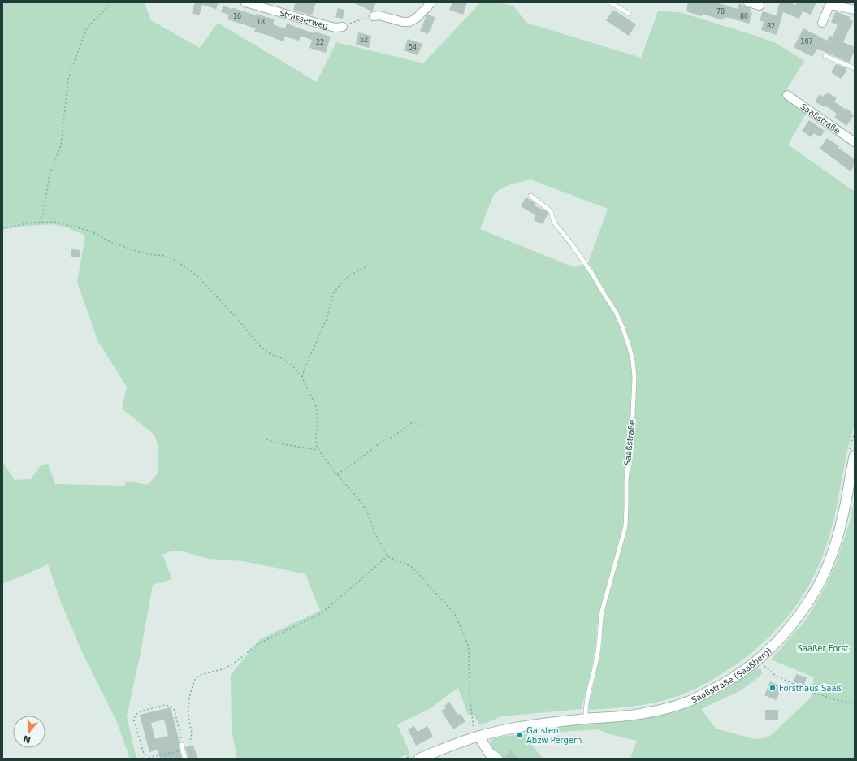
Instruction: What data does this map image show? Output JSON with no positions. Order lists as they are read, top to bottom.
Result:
{
  "streets": {
    "street": ["Strasserweg", "Saaßstraße", "Saaßstraße (Saaßberg)"]
  },
  "crossings": [
    ["Saaßstraße", "Saaßstraße (Saaßberg)"]
  ],
  "parks": ["Saaßer Forst"],
  "places": ["Forsthaus Saaß", "Garsten Abzw Pergern"],
  "house_numbers": [
    "78",
    "16",
    "80",
    "18",
    "82",
    "52",
    "107",
    "22",
    "54"
  ],
  "north": "bottom"
}
